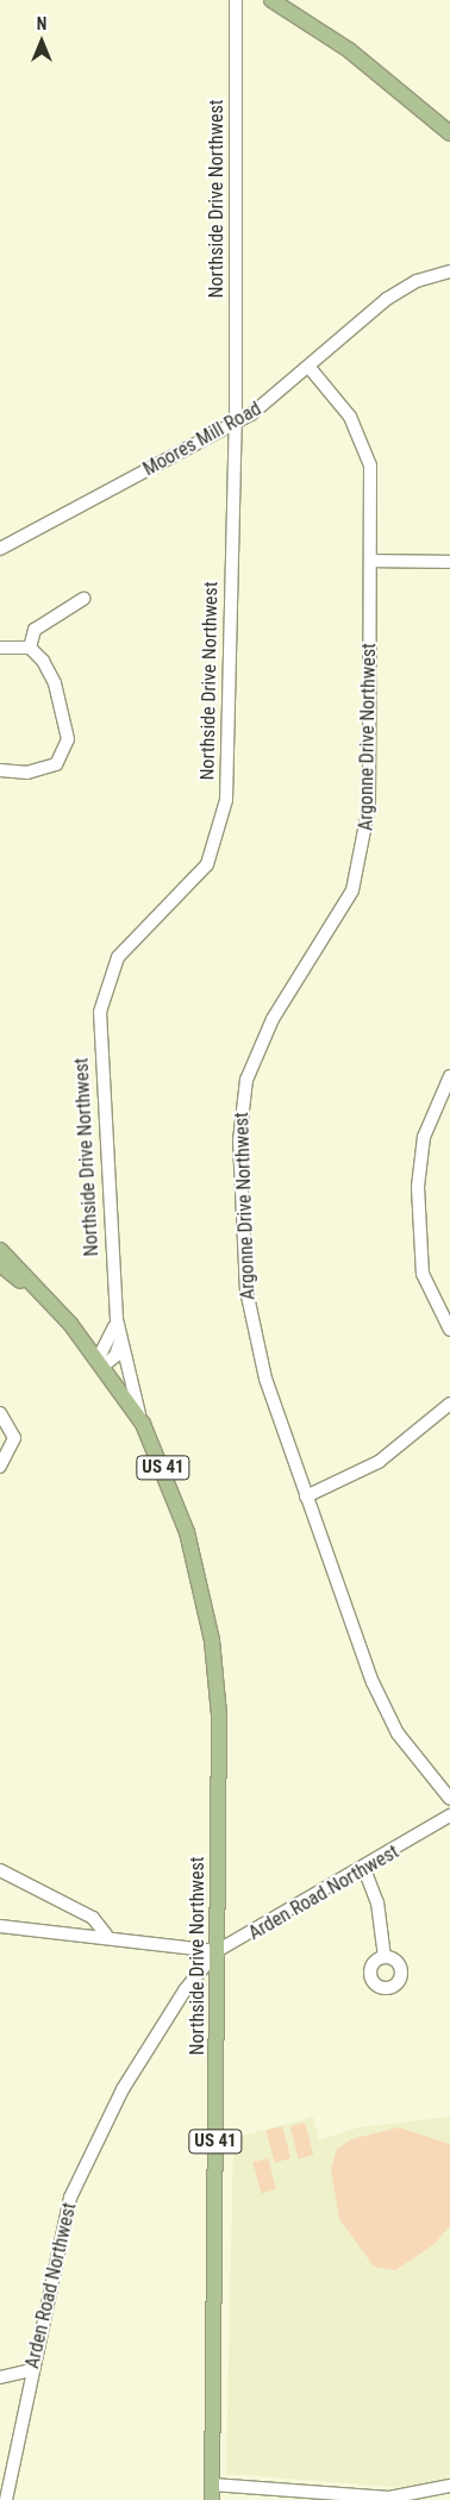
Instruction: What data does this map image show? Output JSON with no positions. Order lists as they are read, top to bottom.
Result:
{
  "streets": {
    "main road": ["Northside Drive Northwest", "US 41"],
    "street": ["Moores Mill Road", "Argonne Drive Northwest", "Arden Road Northwest"]
  },
  "crossings": [
    ["Northside Drive Northwest", "Moores Mill Road"],
    ["Northside Drive Northwest", "US 41"],
    ["Northside Drive Northwest", "Arden Road Northwest"],
    ["Moores Mill Road", "Argonne Drive Northwest"]
  ],
  "north": "top"
}
